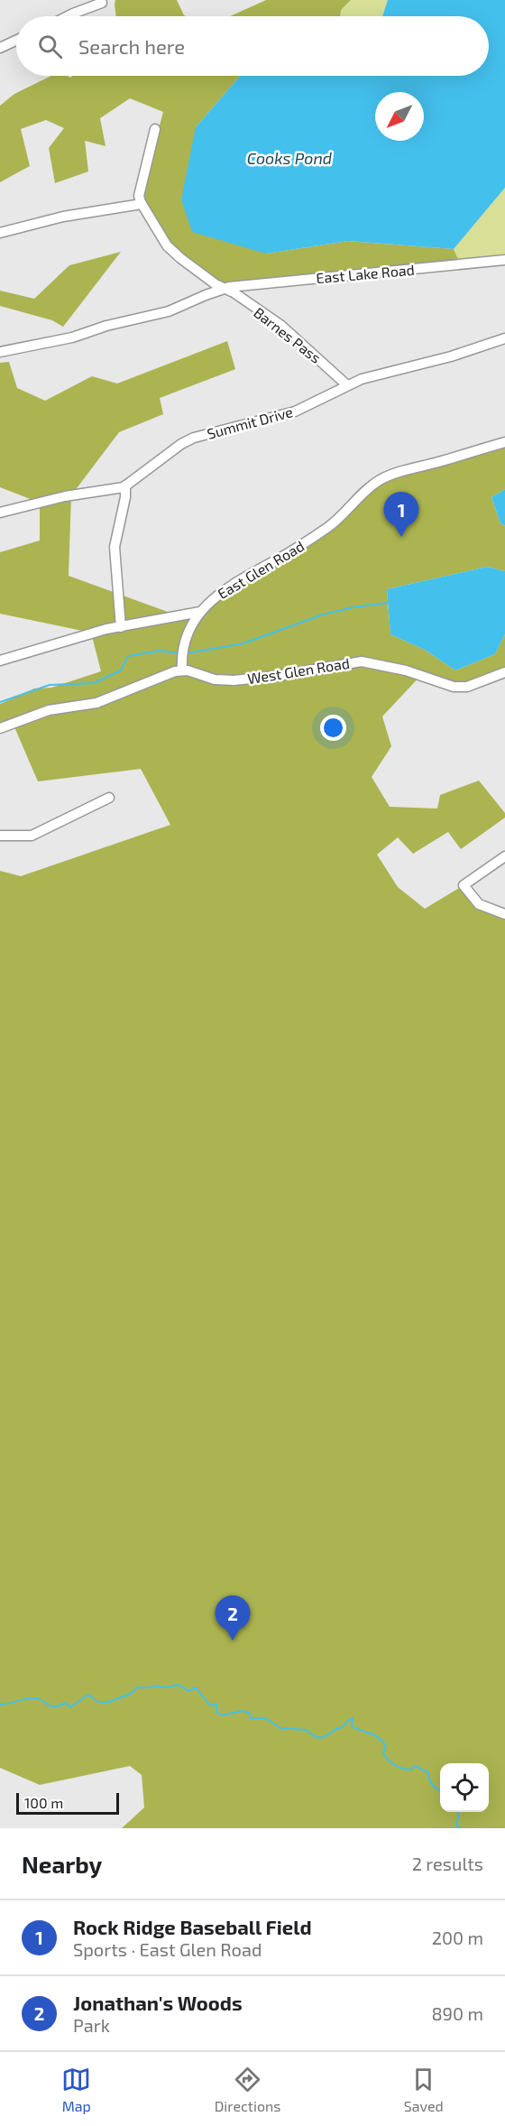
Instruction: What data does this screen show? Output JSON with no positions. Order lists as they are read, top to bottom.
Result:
{
  "streets": {
    "street": [
      "East Lake Road",
      "Barnes Pass",
      "Summit Drive",
      "East Glen Road",
      "West Glen Road"
    ]
  },
  "crossings": [
    ["East Lake Road", "Barnes Pass"],
    ["Barnes Pass", "Summit Drive"]
  ],
  "water": ["Cooks Pond"],
  "scale_bar": "100 m",
  "north": "bottom left",
  "page": {
    "search": "Search here",
    "pins": ["1", "2"],
    "scale": "100 m",
    "heading": ["Nearby", "2 results"],
    "list": [
      {
        "mark": "1",
        "name": "Rock Ridge Baseball Field",
        "note": "Sports · East Glen Road",
        "value": "200 m"
      },
      {
        "mark": "2",
        "name": "Jonathan's Woods",
        "note": "Park",
        "value": "890 m"
      }
    ],
    "nav": ["Map", "Directions", "Saved"]
  }
}
